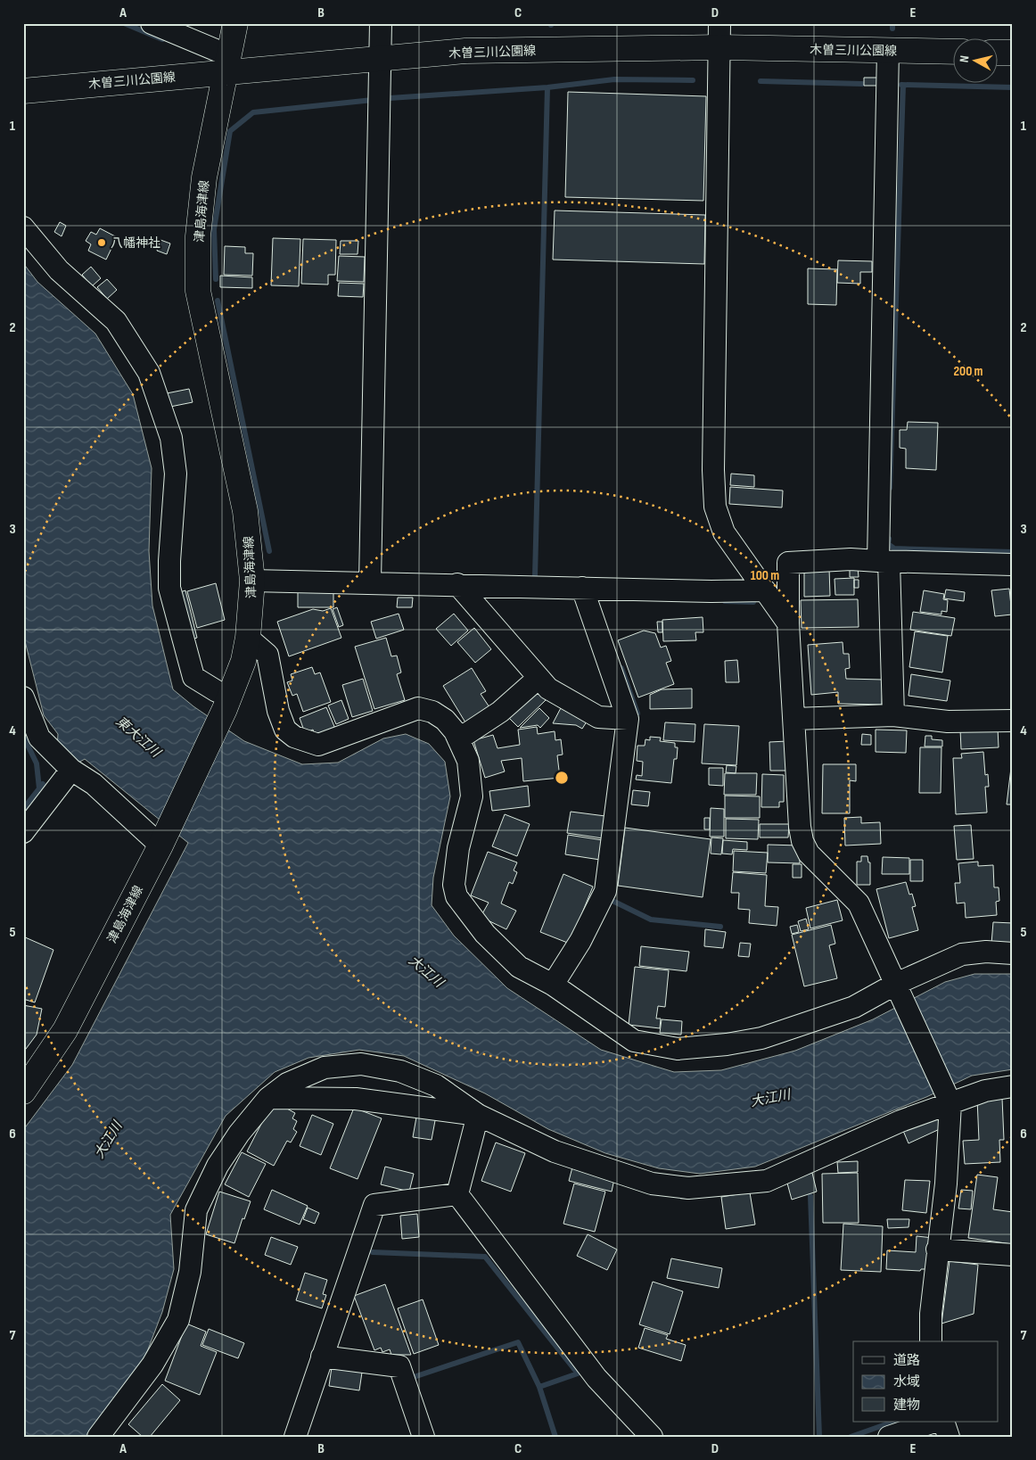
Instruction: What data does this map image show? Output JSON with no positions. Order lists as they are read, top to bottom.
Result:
{
  "streets": {
    "main road": ["木曽三川公園線", "津島海津線"]
  },
  "crossings": [
    ["木曽三川公園線", "津島海津線"]
  ],
  "water": ["東大江川", "大江川"],
  "places": ["八幡神社"],
  "legend": ["道路", "水域", "建物"],
  "north": "left",
  "grid": {
    "columns": [
      "A",
      "B",
      "C",
      "D",
      "E"
    ],
    "rows": [
      "1",
      "2",
      "3",
      "4",
      "5",
      "6",
      "7"
    ]
  },
  "rings": ["200 m", "100 m"]
}
